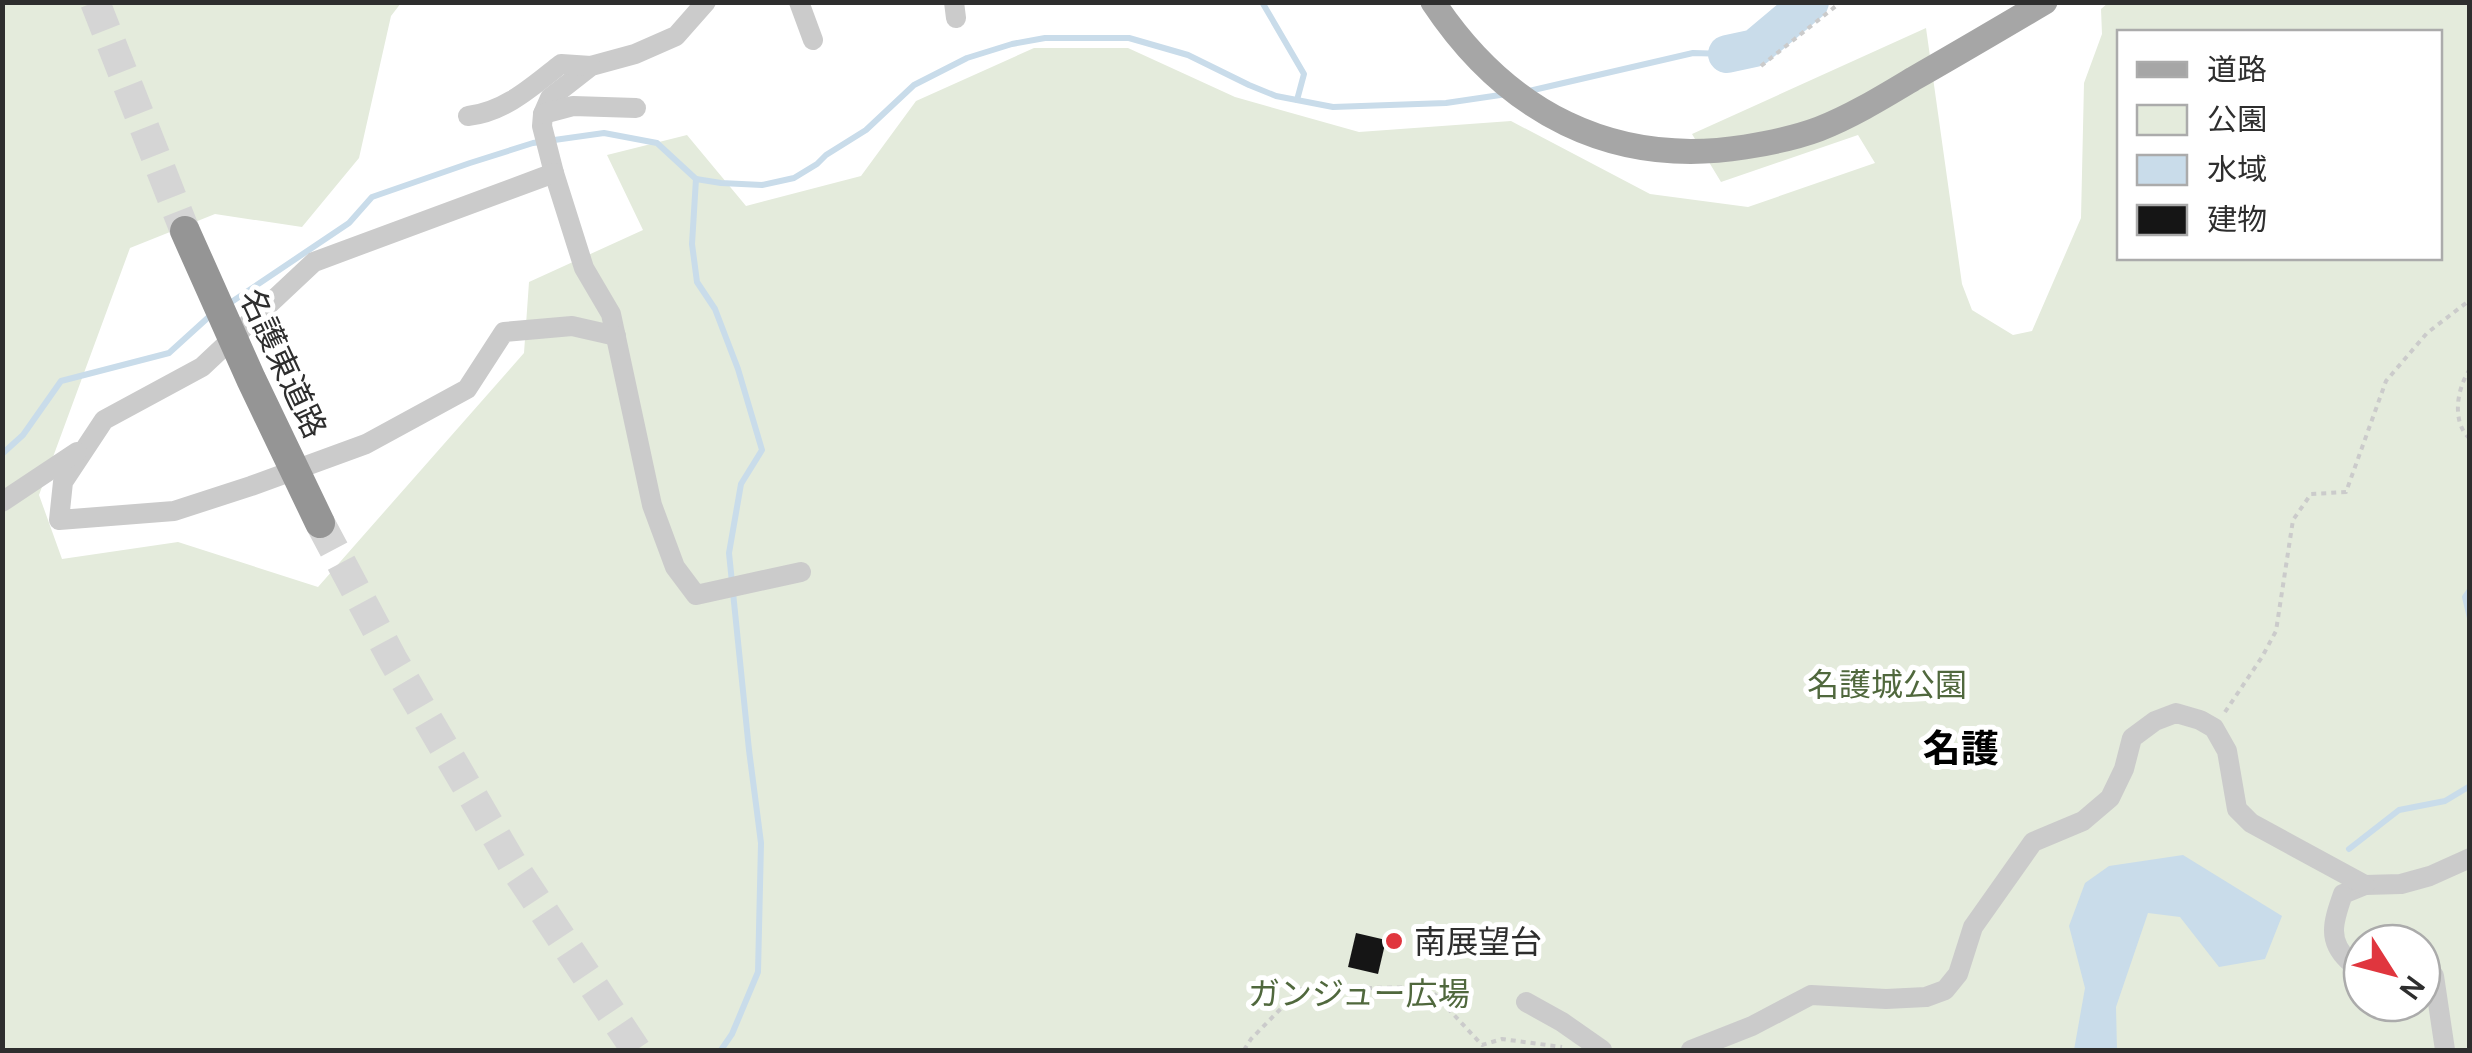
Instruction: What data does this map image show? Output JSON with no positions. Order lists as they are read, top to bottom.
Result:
{
  "streets": {
    "highway": ["名護東道路"]
  },
  "districts": ["名護"],
  "parks": ["名護城公園", "ガンジュー広場"],
  "places": ["南展望台"],
  "legend": [
    "道路",
    "公園",
    "水域",
    "建物"
  ],
  "north": "bottom right"
}
